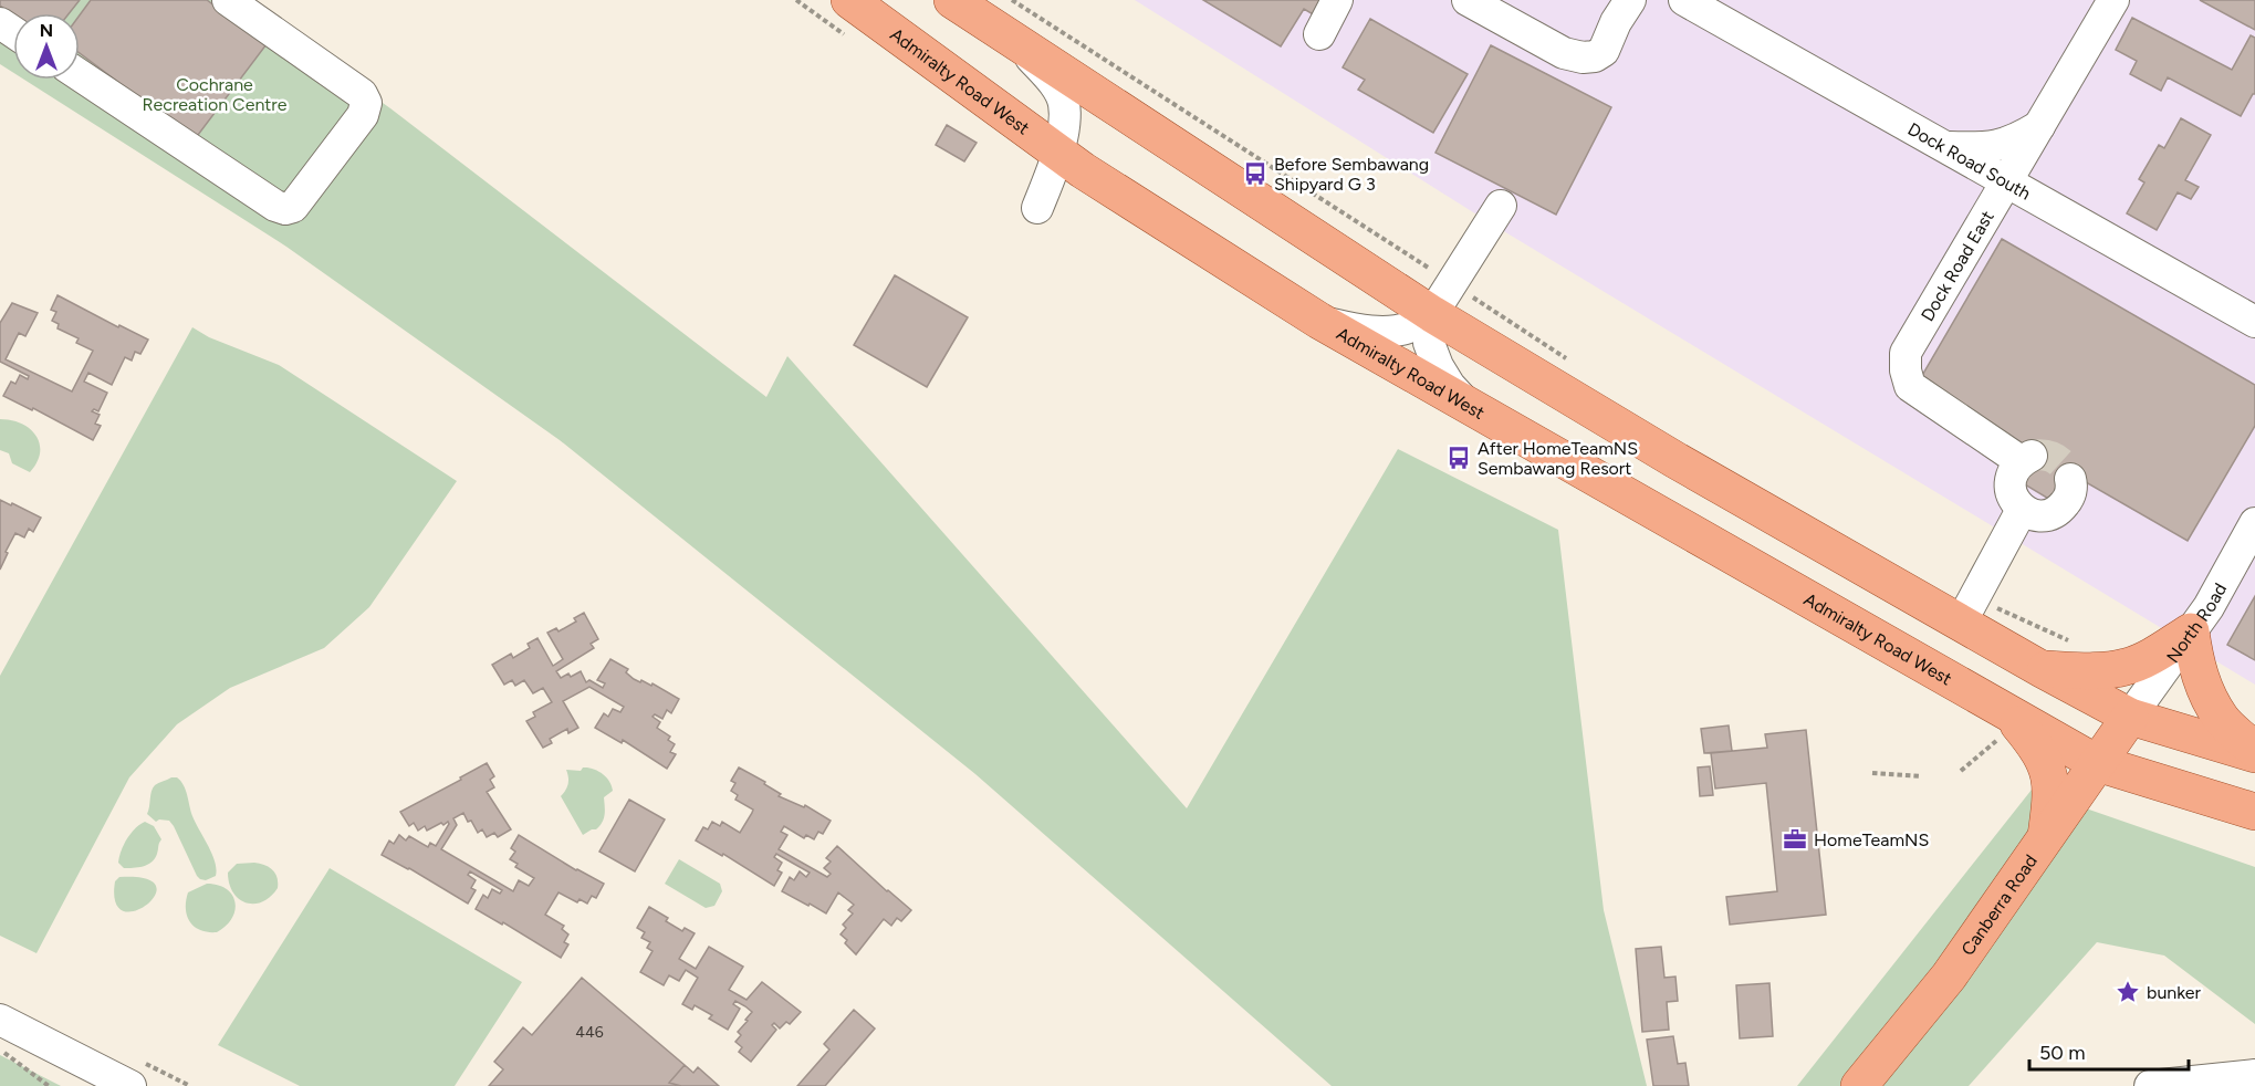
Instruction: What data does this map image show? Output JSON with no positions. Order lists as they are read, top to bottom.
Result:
{
  "streets": {
    "main road": ["Admiralty Road West", "Canberra Road"],
    "street": ["Dock Road South", "Dock Road East", "North Road"]
  },
  "crossings": [
    ["Admiralty Road West", "Canberra Road"],
    ["Dock Road South", "Dock Road East"],
    ["North Road", "Canberra Road"]
  ],
  "parks": ["Cochrane Recreation Centre"],
  "places": {
    "bus stop": ["Before Sembawang Shipyard G 3", "After HomeTeamNS Sembawang Resort"],
    "office": ["HomeTeamNS"],
    "place": ["bunker"]
  },
  "house_numbers": ["446"],
  "scale_bar": "50 m",
  "north": "top"
}
